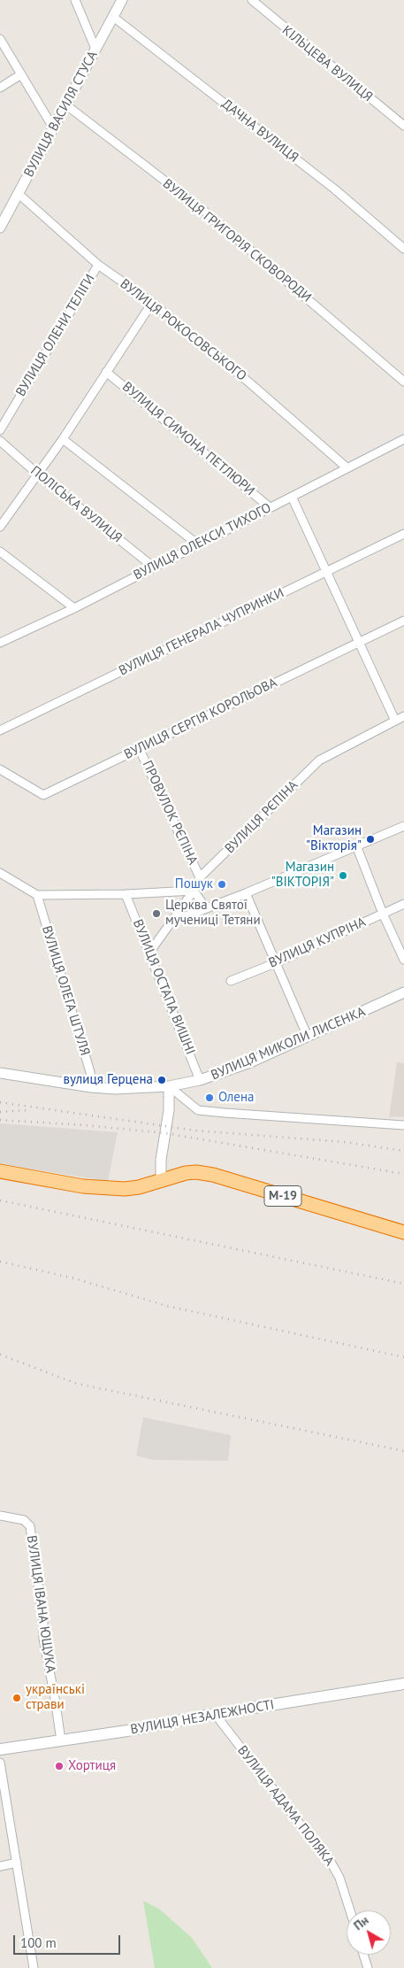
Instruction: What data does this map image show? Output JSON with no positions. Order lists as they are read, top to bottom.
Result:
{
  "streets": {
    "highway": ["М-19"],
    "main road": ["ВУЛИЦЯ НЕЗАЛЕЖНОСТІ"],
    "street": [
      "КІЛЬЦЕВА ВУЛИЦЯ",
      "ВУЛИЦЯ ВАСИЛЯ СТУСА",
      "ДАЧНА ВУЛИЦЯ",
      "ВУЛИЦЯ ГРИГОРІЯ СКОВОРОДИ",
      "ВУЛИЦЯ РОКОСОВСЬКОГО",
      "ВУЛИЦЯ ОЛЕНИ ТЕЛІГИ",
      "ВУЛИЦЯ СИМОНА ПЕТЛЮРИ",
      "ПОЛІСЬКА ВУЛИЦЯ",
      "ВУЛИЦЯ ОЛЕКСИ ТИХОГО",
      "ВУЛИЦЯ ГЕНЕРАЛА ЧУПРИНКИ",
      "ВУЛИЦЯ СЕРГІЯ КОРОЛЬОВА",
      "ПРОВУЛОК РЄПІНА",
      "ВУЛИЦЯ РЄПІНА",
      "ВУЛИЦЯ КУПРІНА",
      "ВУЛИЦЯ ОСТАПА ВИШНІ",
      "ВУЛИЦЯ ОЛЕГА ШТУЛЯ",
      "ВУЛИЦЯ МИКОЛИ ЛИСЕНКА",
      "ВУЛИЦЯ ІВАНА ЮЩУКА",
      "ВУЛИЦЯ АДАМА ПОЛЯКА"
    ]
  },
  "crossings": [
    ["ВУЛИЦЯ ВАСИЛЯ СТУСА", "ДАЧНА ВУЛИЦЯ"],
    ["ВУЛИЦЯ ВАСИЛЯ СТУСА", "ВУЛИЦЯ ГРИГОРІЯ СКОВОРОДИ"],
    ["ВУЛИЦЯ ВАСИЛЯ СТУСА", "ВУЛИЦЯ РОКОСОВСЬКОГО"],
    ["ВУЛИЦЯ РОКОСОВСЬКОГО", "ВУЛИЦЯ ОЛЕНИ ТЕЛІГИ"],
    ["ВУЛИЦЯ РОКОСОВСЬКОГО", "ВУЛИЦЯ ОЛЕКСИ ТИХОГО"],
    ["ВУЛИЦЯ СИМОНА ПЕТЛЮРИ", "ВУЛИЦЯ ОЛЕКСИ ТИХОГО"],
    ["ПОЛІСЬКА ВУЛИЦЯ", "ВУЛИЦЯ ОЛЕКСИ ТИХОГО"],
    ["ВУЛИЦЯ СЕРГІЯ КОРОЛЬОВА", "ПРОВУЛОК РЄПІНА"],
    ["ПРОВУЛОК РЄПІНА", "ВУЛИЦЯ РЄПІНА"],
    ["ВУЛИЦЯ РЄПІНА", "ВУЛИЦЯ ОСТАПА ВИШНІ"],
    ["ВУЛИЦЯ ОСТАПА ВИШНІ", "ВУЛИЦЯ МИКОЛИ ЛИСЕНКА"],
    ["ВУЛИЦЯ ОЛЕГА ШТУЛЯ", "ВУЛИЦЯ МИКОЛИ ЛИСЕНКА"],
    ["ВУЛИЦЯ ІВАНА ЮЩУКА", "ВУЛИЦЯ НЕЗАЛЕЖНОСТІ"],
    ["ВУЛИЦЯ НЕЗАЛЕЖНОСТІ", "ВУЛИЦЯ АДАМА ПОЛЯКА"]
  ],
  "places": [
    "Магазин \"Вікторія\"",
    "Магазин \"ВІКТОРІЯ\"",
    "Пошук",
    "Церква Святої мучениці Тетяни",
    "вулиця Герцена",
    "Олена",
    "українські страви",
    "Хортиця"
  ],
  "scale_bar": "100 m",
  "north": "top left"
}
